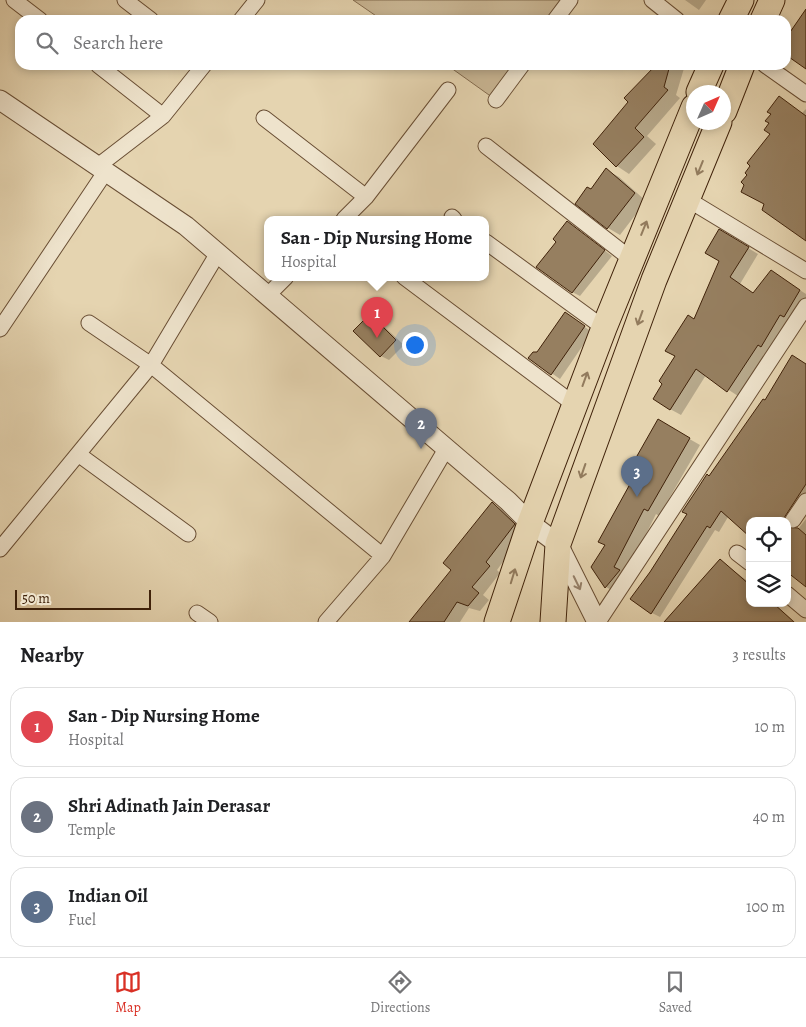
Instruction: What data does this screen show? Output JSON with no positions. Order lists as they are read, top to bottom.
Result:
{
  "scale_bar": "50 m",
  "north": "top right",
  "page": {
    "search": "Search here",
    "popup": ["San - Dip Nursing Home", "Hospital"],
    "pins": ["1", "2", "3"],
    "scale": "50 m",
    "heading": ["Nearby", "3 results"],
    "list": [
      {
        "mark": "1",
        "name": "San - Dip Nursing Home",
        "note": "Hospital",
        "value": "10 m"
      },
      {
        "mark": "2",
        "name": "Shri Adinath Jain Derasar",
        "note": "Temple",
        "value": "40 m"
      },
      {
        "mark": "3",
        "name": "Indian Oil",
        "note": "Fuel",
        "value": "100 m"
      }
    ],
    "nav": ["Map", "Directions", "Saved"]
  }
}
